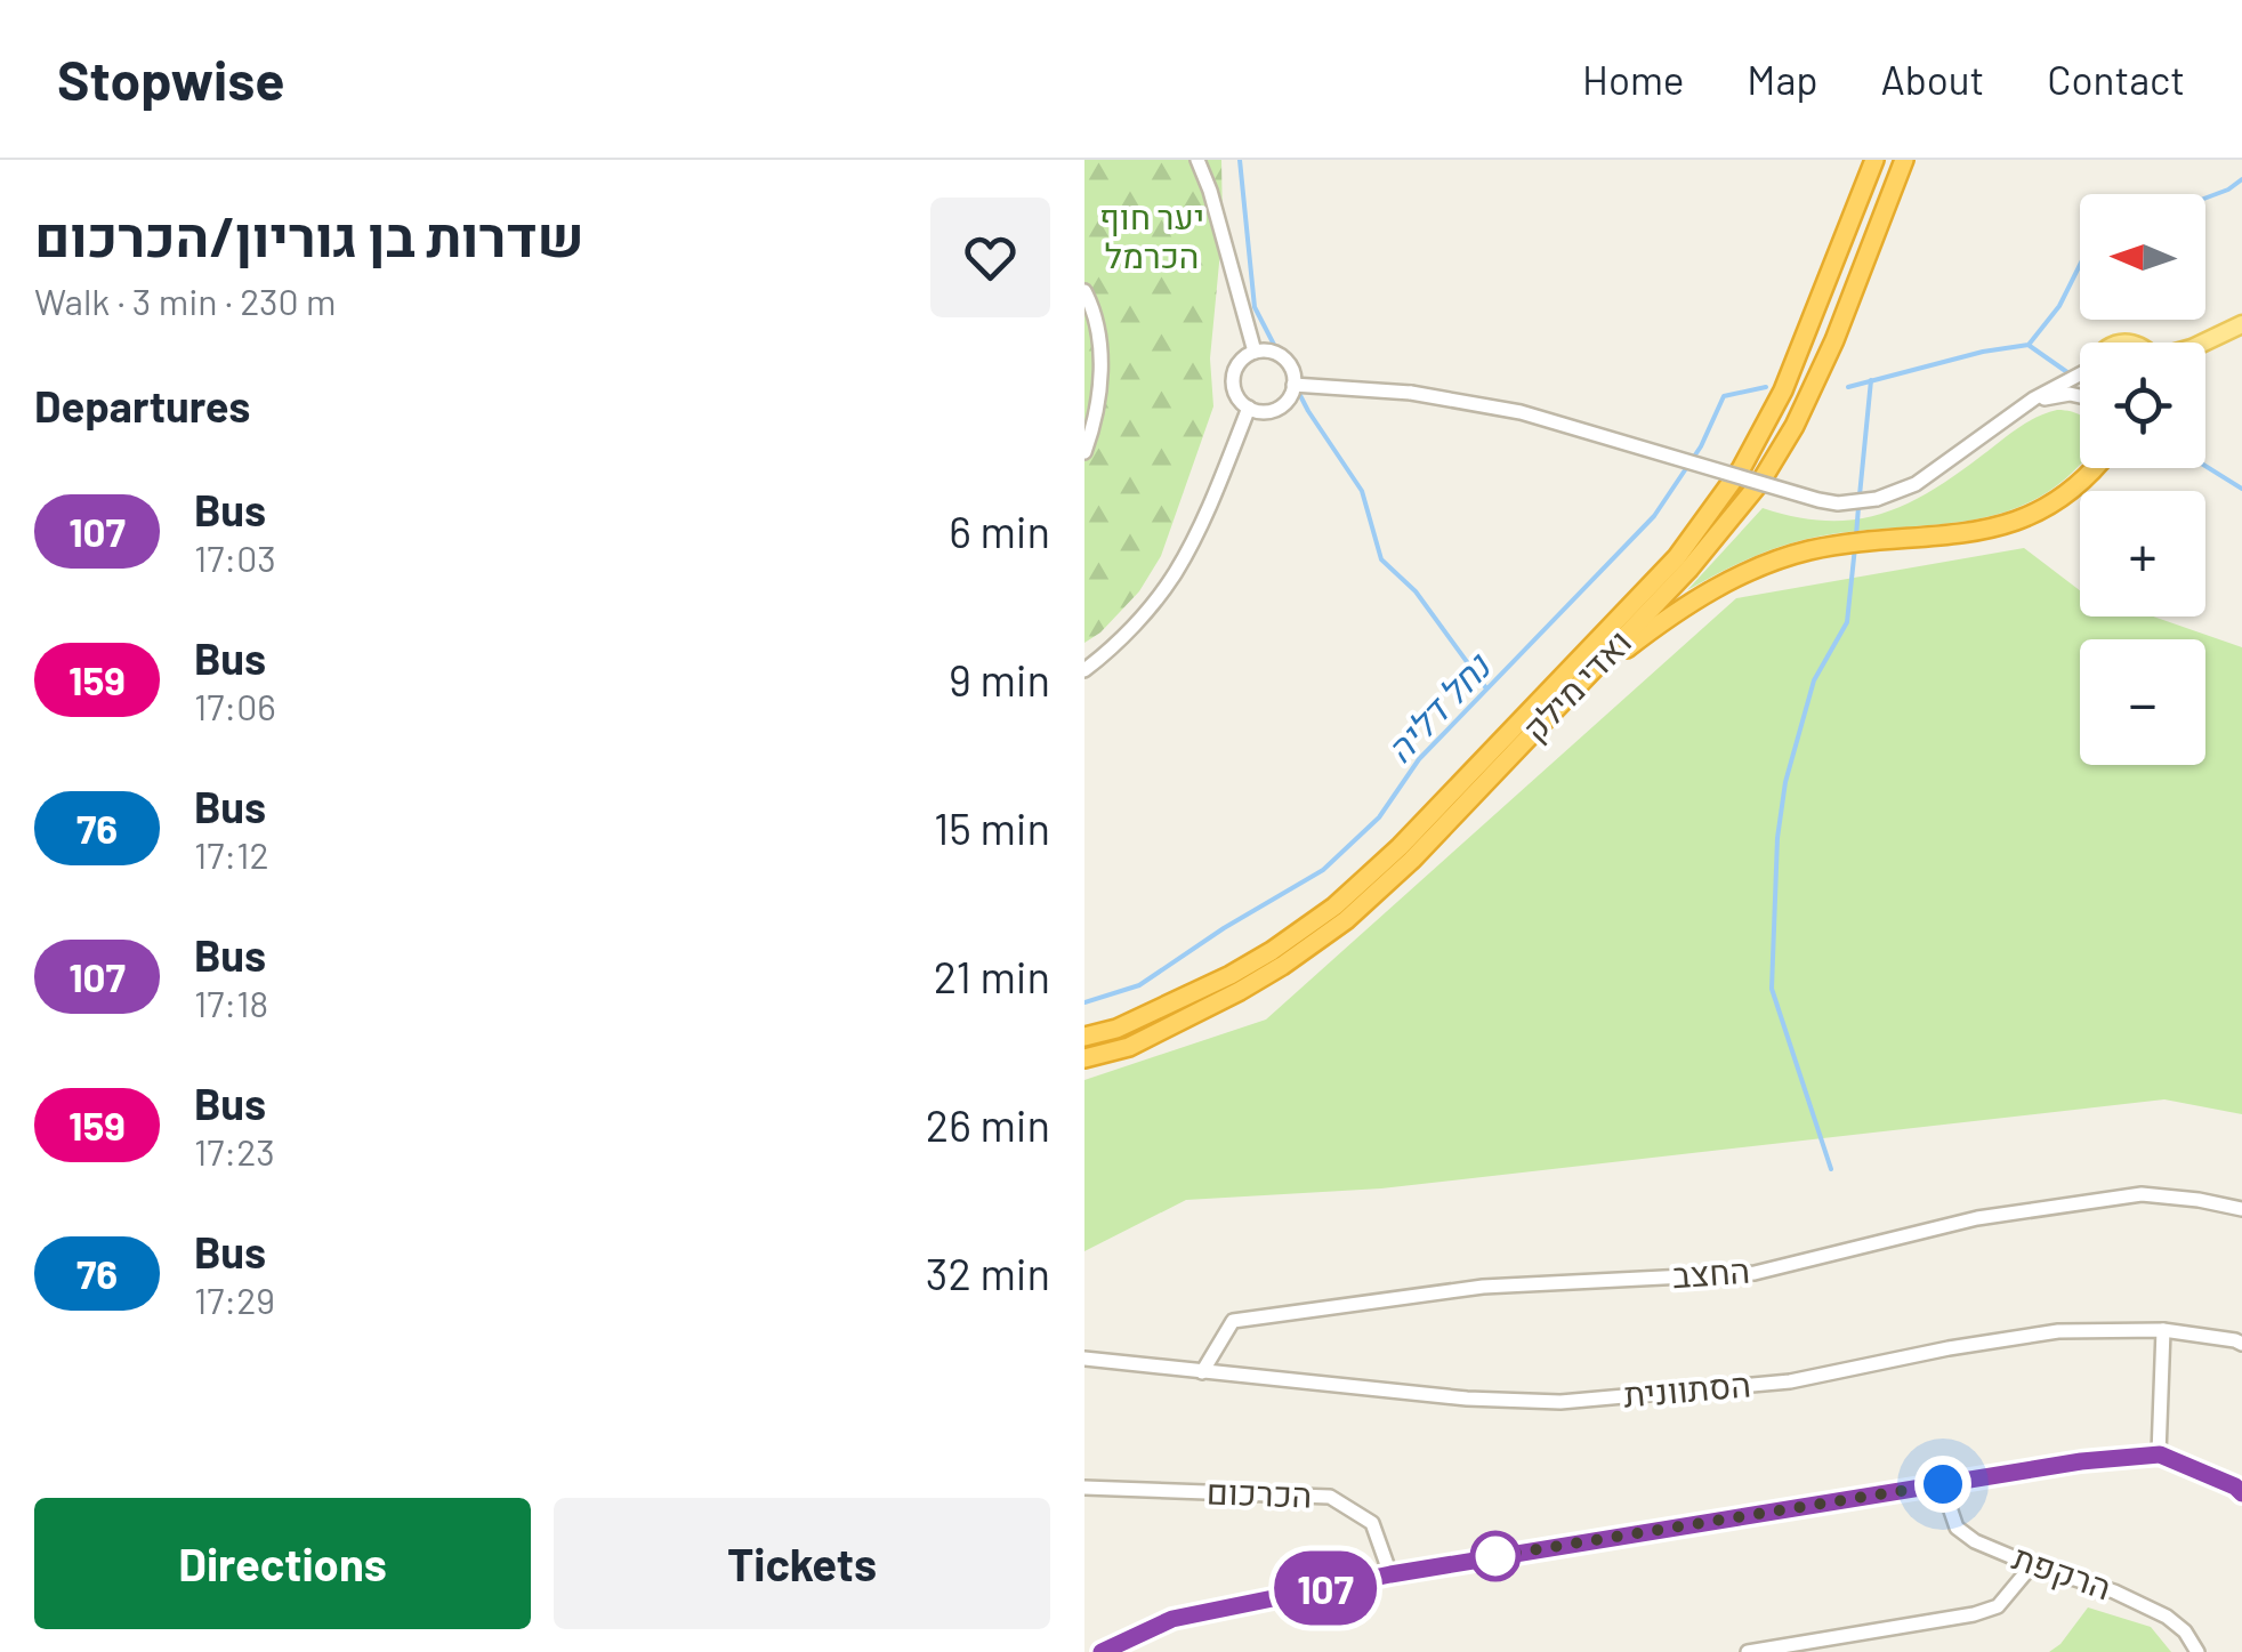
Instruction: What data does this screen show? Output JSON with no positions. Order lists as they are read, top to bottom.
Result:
{
  "streets": {
    "highway": ["ואדי מילק"],
    "street": [
      "החצב",
      "הסתוונית",
      "הכרכום",
      "הרקפת"
    ]
  },
  "crossings": [
    ["החצב", "הסתוונית"]
  ],
  "water": ["נחל דליה"],
  "parks": ["יער חוף הכרמל"],
  "lines": ["bus line 107"],
  "north": "left",
  "page": {
    "header": "Stopwise",
    "nav": [
      "Home",
      "Map",
      "About",
      "Contact"
    ],
    "heading": [
      ["שדרות בן גוריון/הכרכום", "Walk · 3 min · 230 m"],
      "Departures"
    ],
    "on_map": "107",
    "map_buttons": ["+", "−"],
    "list": [
      {
        "mark": "107",
        "name": "Bus",
        "note": "17:03",
        "value": "6 min"
      },
      {
        "mark": "159",
        "name": "Bus",
        "note": "17:06",
        "value": "9 min"
      },
      {
        "mark": "76",
        "name": "Bus",
        "note": "17:12",
        "value": "15 min"
      },
      {
        "mark": "107",
        "name": "Bus",
        "note": "17:18",
        "value": "21 min"
      },
      {
        "mark": "159",
        "name": "Bus",
        "note": "17:23",
        "value": "26 min"
      },
      {
        "mark": "76",
        "name": "Bus",
        "note": "17:29",
        "value": "32 min"
      }
    ],
    "buttons": ["Directions", "Tickets"]
  }
}
